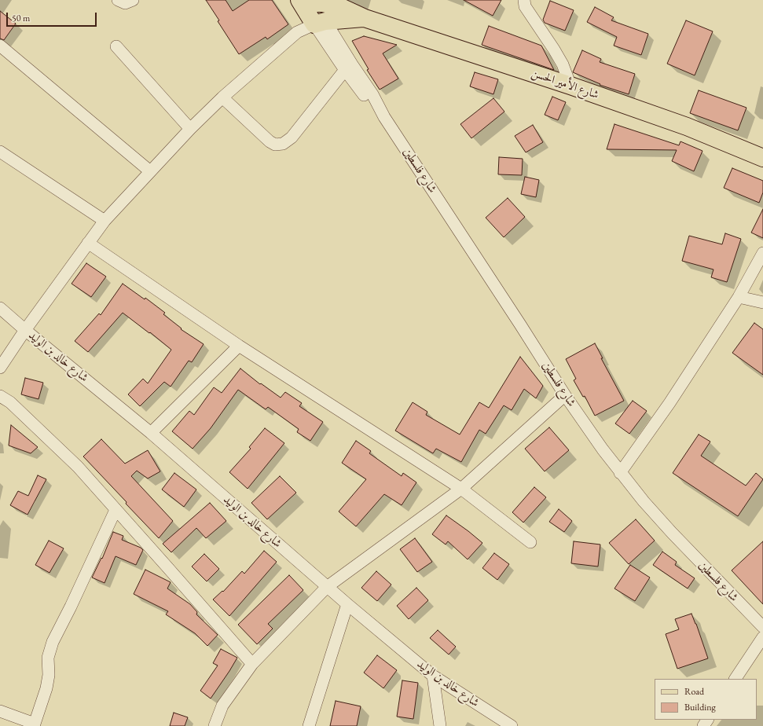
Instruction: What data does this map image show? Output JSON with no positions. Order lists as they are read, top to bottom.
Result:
{
  "streets": {
    "main road": ["شارع الأمير الحسن"],
    "street": ["شارع فلسطين", "شارع خالد بن الوليد"]
  },
  "crossings": [
    ["شارع الأمير الحسن", "شارع فلسطين"]
  ],
  "legend": ["Road", "Building"],
  "scale_bar": "50 m"
}
